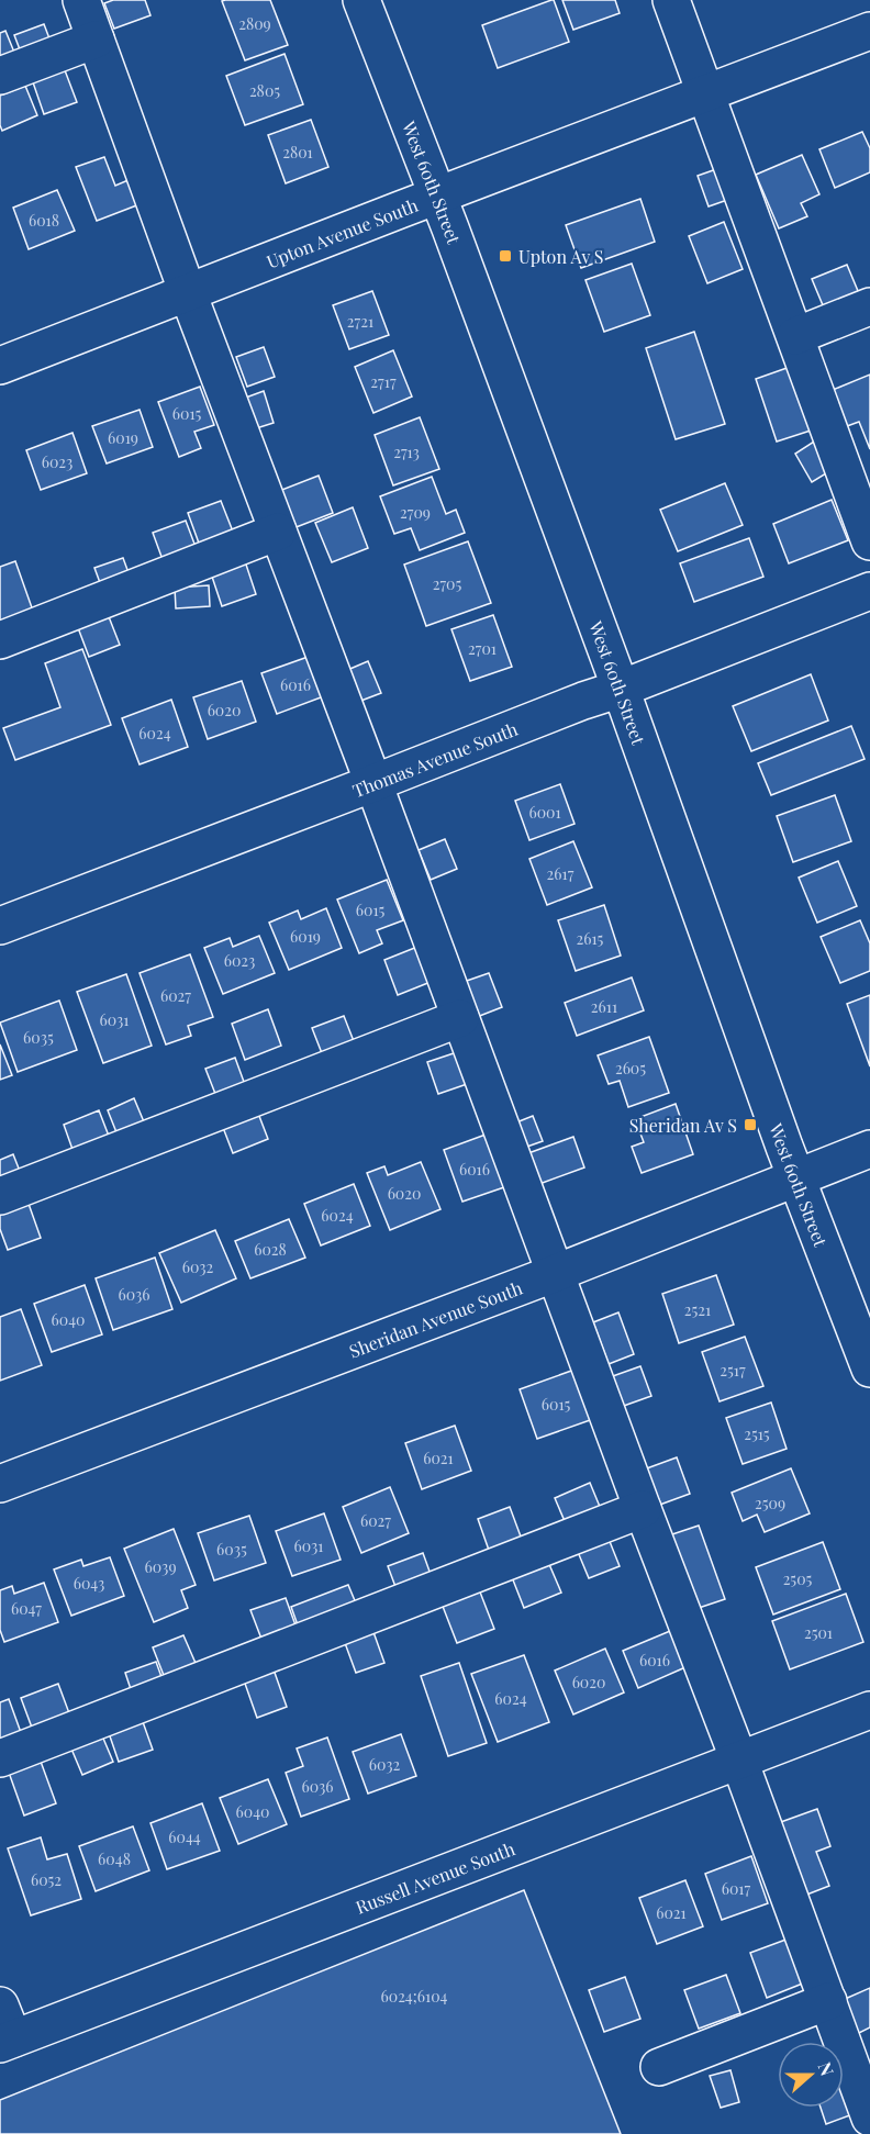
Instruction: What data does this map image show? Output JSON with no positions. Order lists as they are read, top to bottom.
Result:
{
  "streets": {
    "street": [
      "West 60th Street",
      "Upton Avenue South",
      "Thomas Avenue South",
      "Sheridan Avenue South",
      "Russell Avenue South"
    ]
  },
  "crossings": [
    ["West 60th Street", "Upton Avenue South"],
    ["West 60th Street", "Thomas Avenue South"],
    ["West 60th Street", "Sheridan Avenue South"]
  ],
  "places": {
    "transit": ["Upton Av S", "Sheridan Av S"]
  },
  "house_numbers": [
    "2809",
    "2805",
    "2801",
    "6018",
    "2721",
    "2717",
    "6015",
    "6019",
    "2713",
    "6023",
    "2709",
    "2705",
    "2701",
    "6016",
    "6020",
    "6024",
    "6001",
    "2617",
    "6015",
    "6019",
    "2615",
    "6023",
    "6027",
    "2611",
    "6031",
    "6035",
    "2605",
    "6016",
    "6020",
    "6024",
    "6028",
    "6032",
    "6036",
    "2521",
    "6040",
    "2517",
    "6015",
    "2515",
    "6021",
    "2509",
    "6027",
    "6031",
    "6035",
    "6039",
    "2505",
    "6043",
    "6047",
    "2501",
    "6016",
    "6020",
    "6024",
    "6032",
    "6036",
    "6040",
    "6044",
    "6048",
    "6052",
    "6017",
    "6021",
    "6024;6104"
  ],
  "north": "right"
}
